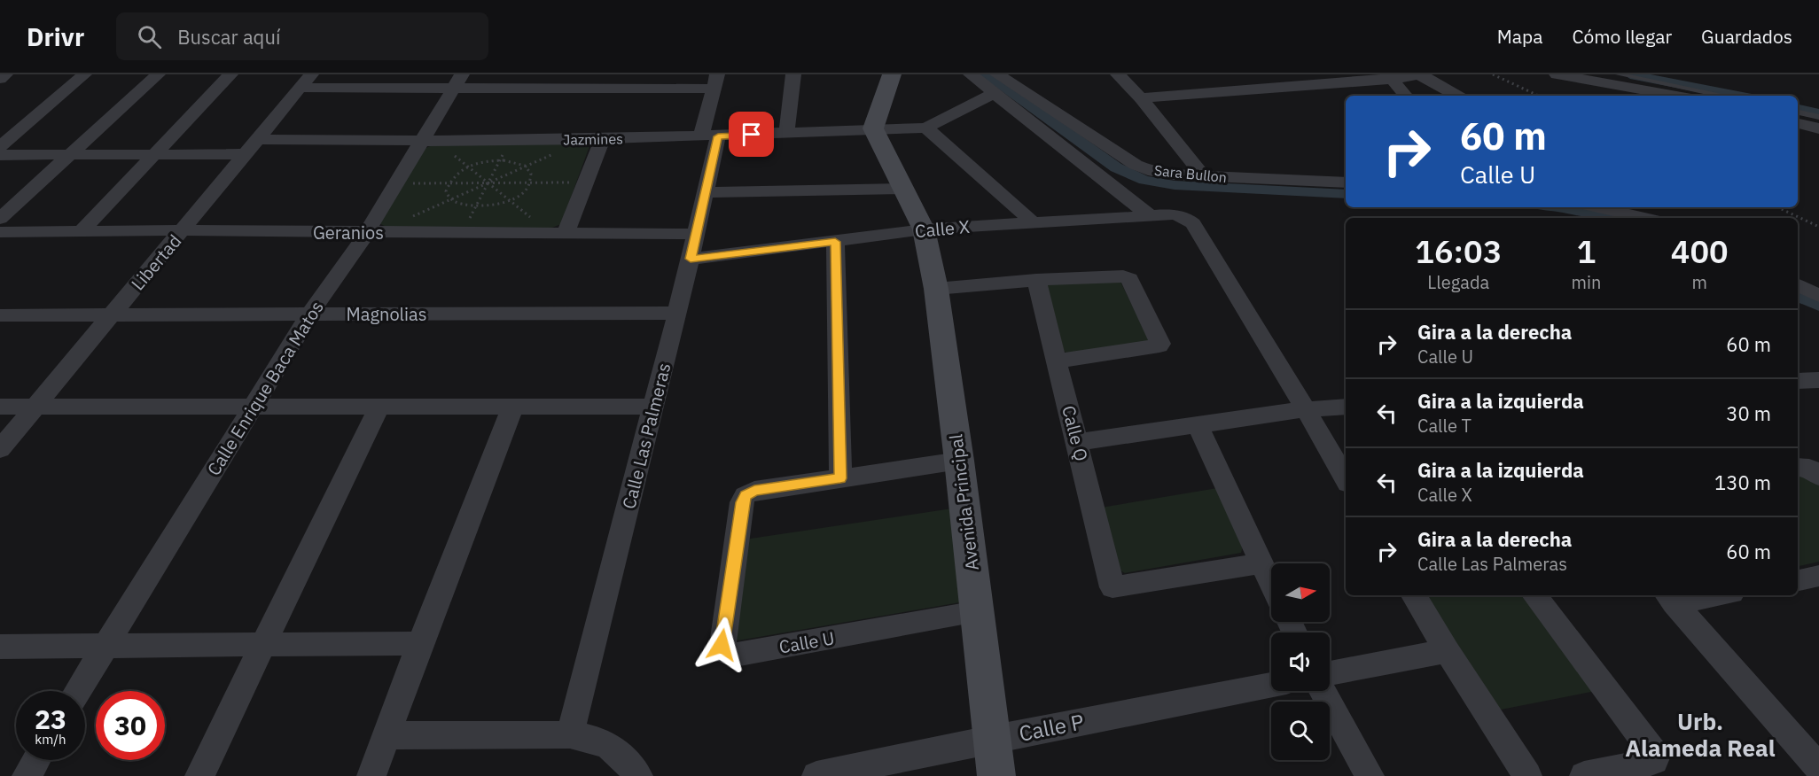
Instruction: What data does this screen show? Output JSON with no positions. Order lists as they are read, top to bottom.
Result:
{
  "streets": {
    "street": [
      "Jazmines",
      "Sara Bullon",
      "Calle X",
      "Geranios",
      "Libertad",
      "Magnolias",
      "Calle Enrique Baca Matos",
      "Calle Q",
      "Calle Las Palmeras",
      "Avenida Principal",
      "Calle U",
      "Calle P"
    ]
  },
  "crossings": [
    ["Jazmines", "Libertad"],
    ["Jazmines", "Calle Enrique Baca Matos"],
    ["Jazmines", "Calle Las Palmeras"],
    ["Jazmines", "Avenida Principal"],
    ["Calle X", "Calle Las Palmeras"],
    ["Calle X", "Avenida Principal"],
    ["Geranios", "Libertad"],
    ["Geranios", "Calle Enrique Baca Matos"],
    ["Geranios", "Calle Las Palmeras"],
    ["Libertad", "Magnolias"],
    ["Magnolias", "Calle Enrique Baca Matos"],
    ["Magnolias", "Calle Las Palmeras"],
    ["Avenida Principal", "Calle U"],
    ["Avenida Principal", "Calle P"]
  ],
  "districts": ["Urb. Alameda Real"],
  "north": "right",
  "page": {
    "header": "Drivr",
    "search": "Buscar aquí",
    "nav": ["Mapa", "Cómo llegar", "Guardados"],
    "turn": ["60 m", "Calle U"],
    "eta": [
      "16:03",
      "Llegada",
      "1",
      "min",
      "400",
      "m"
    ],
    "list": [
      {
        "name": "Gira a la derecha",
        "note": "Calle U",
        "value": "60 m"
      },
      {
        "name": "Gira a la izquierda",
        "note": "Calle T",
        "value": "30 m"
      },
      {
        "name": "Gira a la izquierda",
        "note": "Calle X",
        "value": "130 m"
      },
      {
        "name": "Gira a la derecha",
        "note": "Calle Las Palmeras",
        "value": "60 m"
      }
    ],
    "speed": "23 km/h",
    "limit": "30"
  }
}
